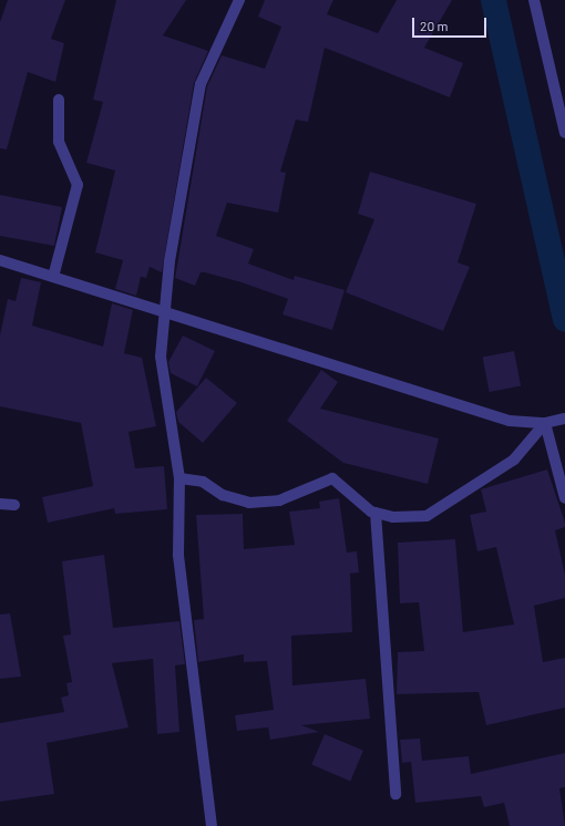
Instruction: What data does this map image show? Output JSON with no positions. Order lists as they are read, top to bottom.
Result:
{
  "scale_bar": "20 m"
}
